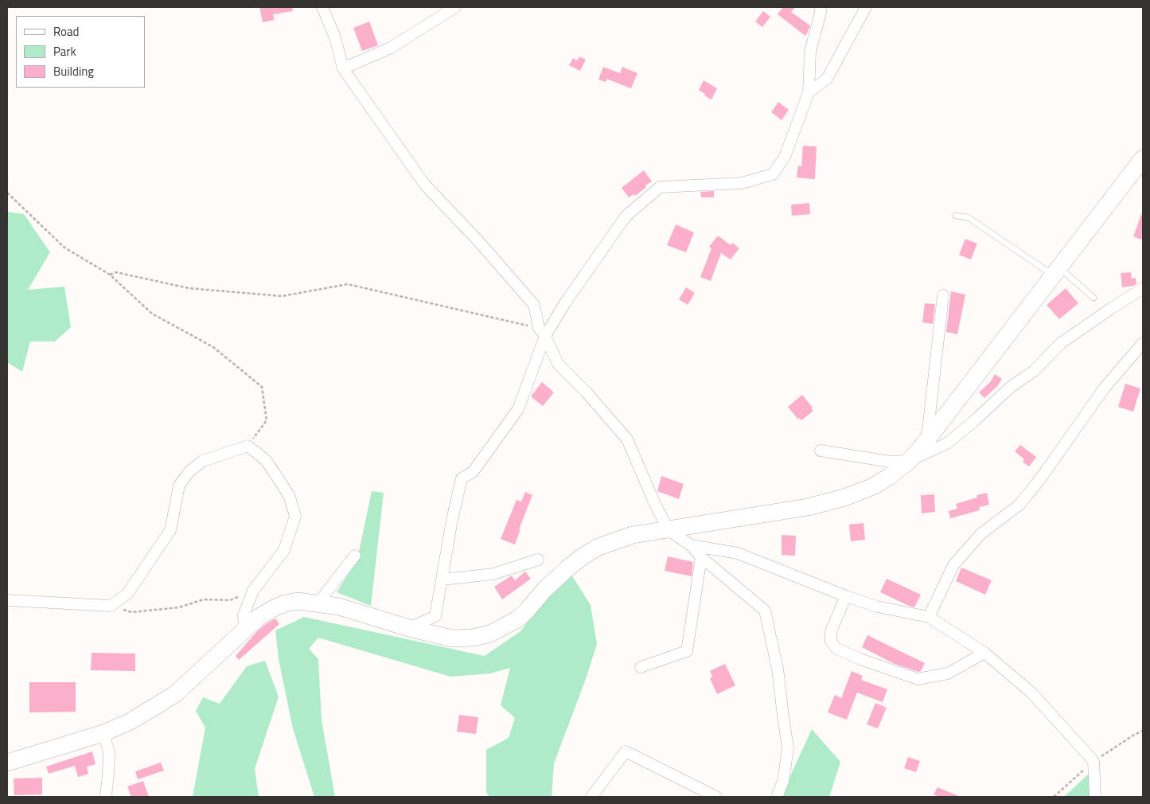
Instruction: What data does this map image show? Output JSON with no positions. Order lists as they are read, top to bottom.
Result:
{
  "legend": ["Road", "Park", "Building"]
}
